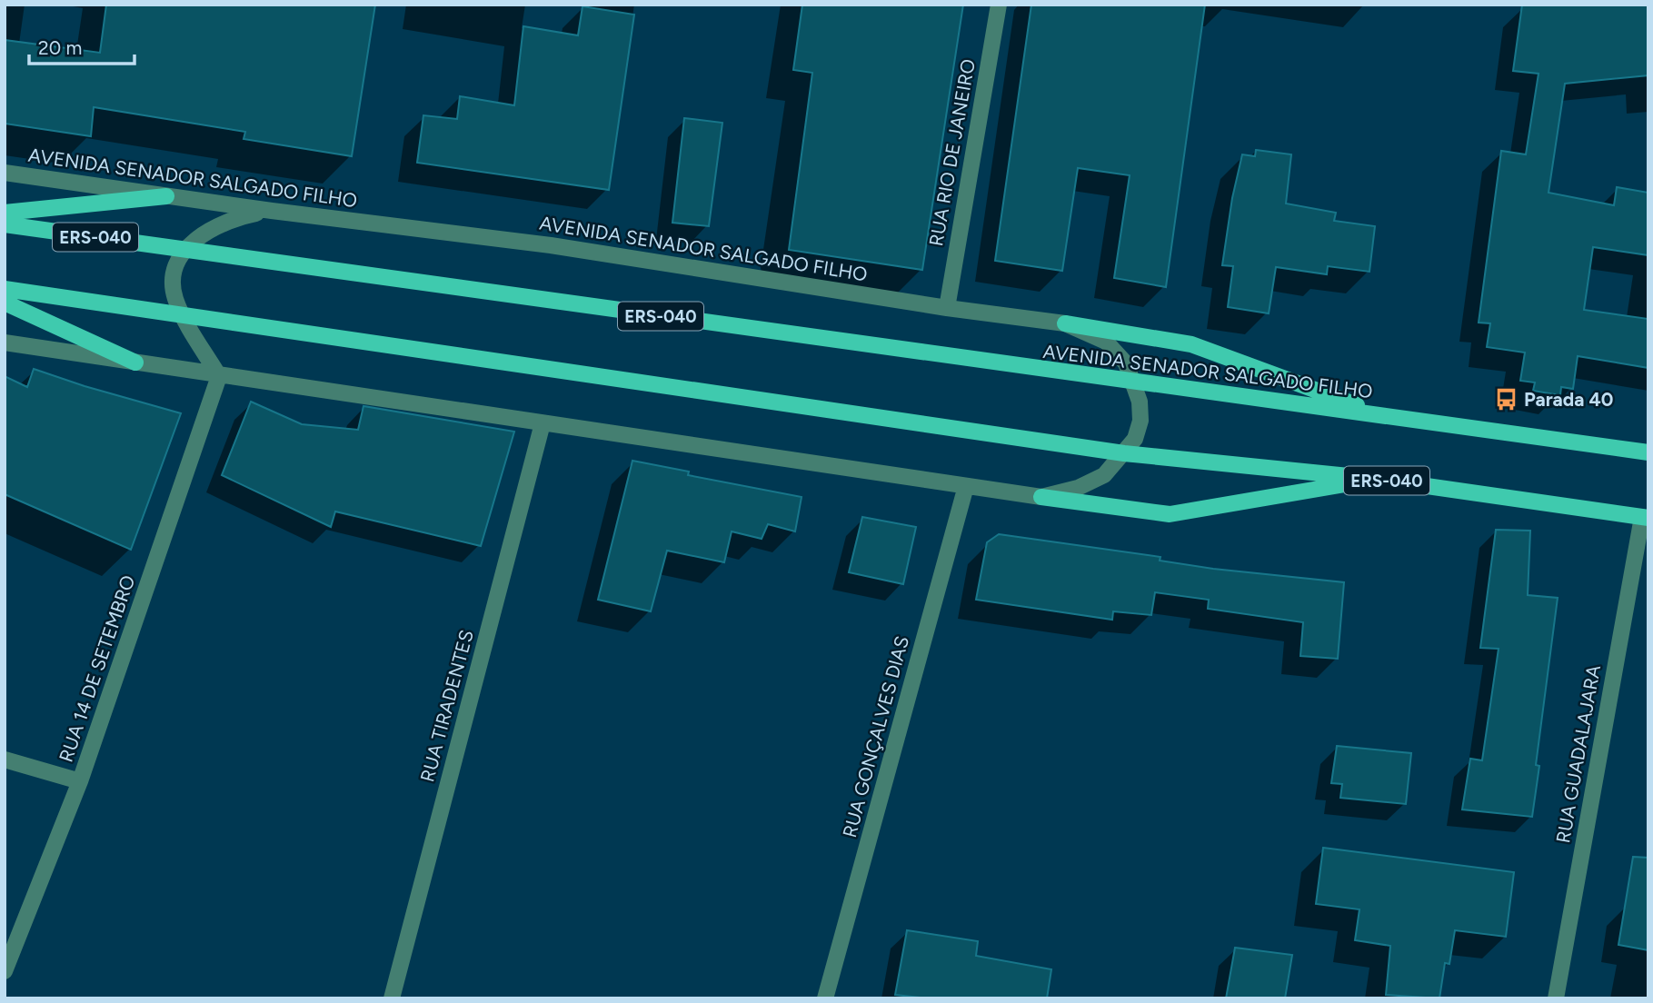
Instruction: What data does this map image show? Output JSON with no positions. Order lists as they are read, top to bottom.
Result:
{
  "streets": {
    "main road": ["AVENIDA SENADOR SALGADO FILHO", "ERS-040"],
    "street": [
      "RUA RIO DE JANEIRO",
      "RUA 14 DE SETEMBRO",
      "RUA TIRADENTES",
      "RUA GONÇALVES DIAS",
      "RUA GUADALAJARA"
    ]
  },
  "crossings": [
    ["RUA RIO DE JANEIRO", "AVENIDA SENADOR SALGADO FILHO"],
    ["ERS-040", "RUA GUADALAJARA"]
  ],
  "places": {
    "bus stop": ["Parada 40"]
  },
  "scale_bar": "20 m"
}
